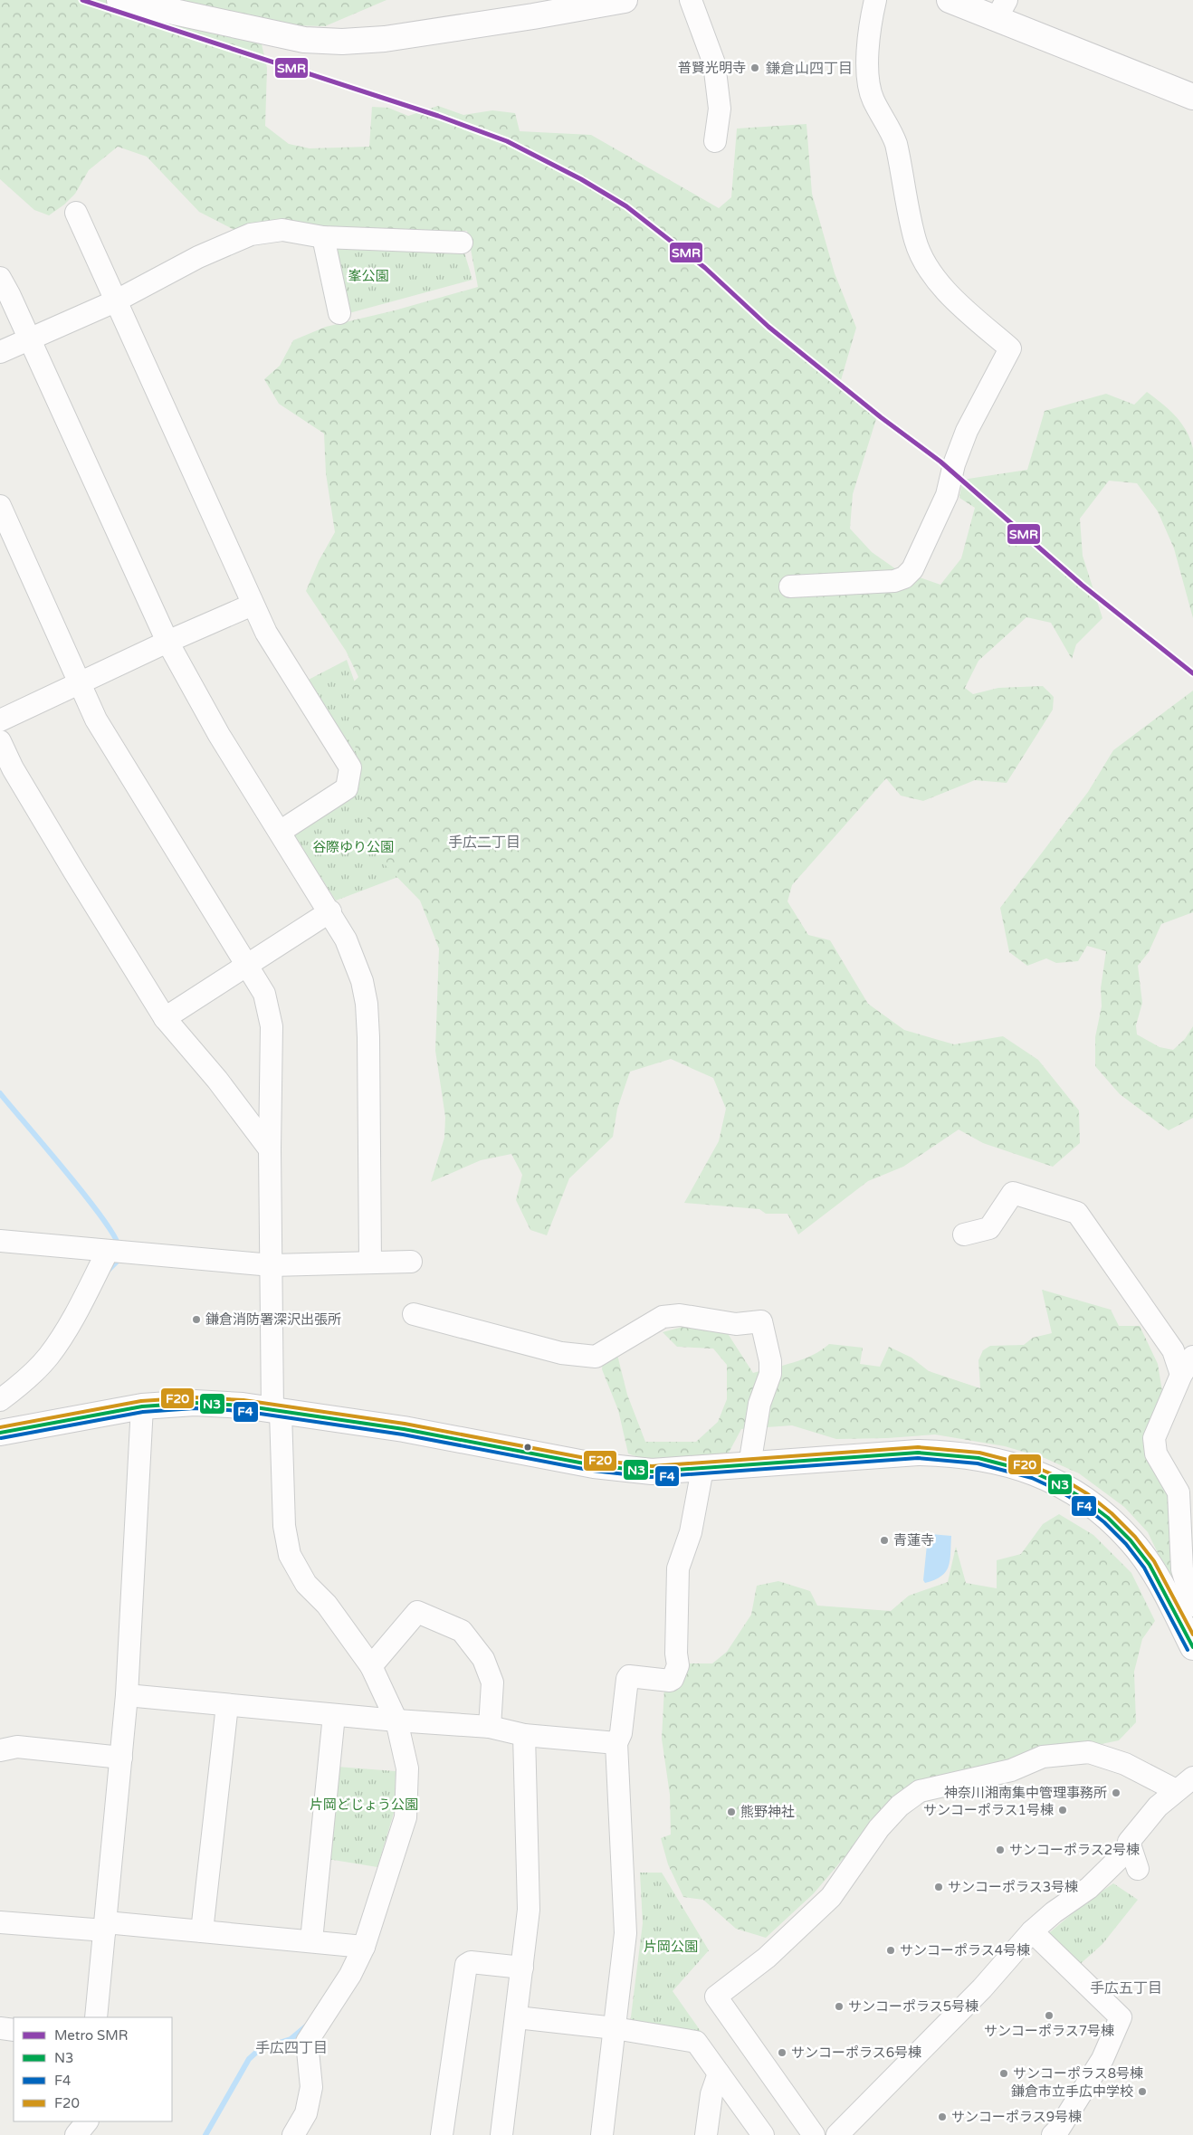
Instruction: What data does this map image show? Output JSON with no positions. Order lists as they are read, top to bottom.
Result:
{
  "districts": [
    "鎌倉山四丁目",
    "手広二丁目",
    "手広五丁目",
    "手広四丁目"
  ],
  "parks": [
    "峯公園",
    "谷際ゆり公園",
    "片岡どじょう公園",
    "片岡公園"
  ],
  "places": [
    "普賢光明寺",
    "鎌倉消防署深沢出張所",
    "青蓮寺",
    "神奈川湘南集中管理事務所",
    "サンコーポラス1号棟",
    "熊野神社",
    "サンコーポラス2号棟",
    "サンコーポラス3号棟",
    "サンコーポラス4号棟",
    "サンコーポラス5号棟",
    "サンコーポラス7号棟",
    "サンコーポラス6号棟",
    "サンコーポラス8号棟",
    "鎌倉市立手広中学校",
    "サンコーポラス9号棟"
  ],
  "lines": [
    "metro line SMR",
    "transit line F20",
    "transit line N3",
    "transit line F4"
  ],
  "legend": [
    "Metro SMR",
    "N3",
    "F4",
    "F20"
  ]
}
